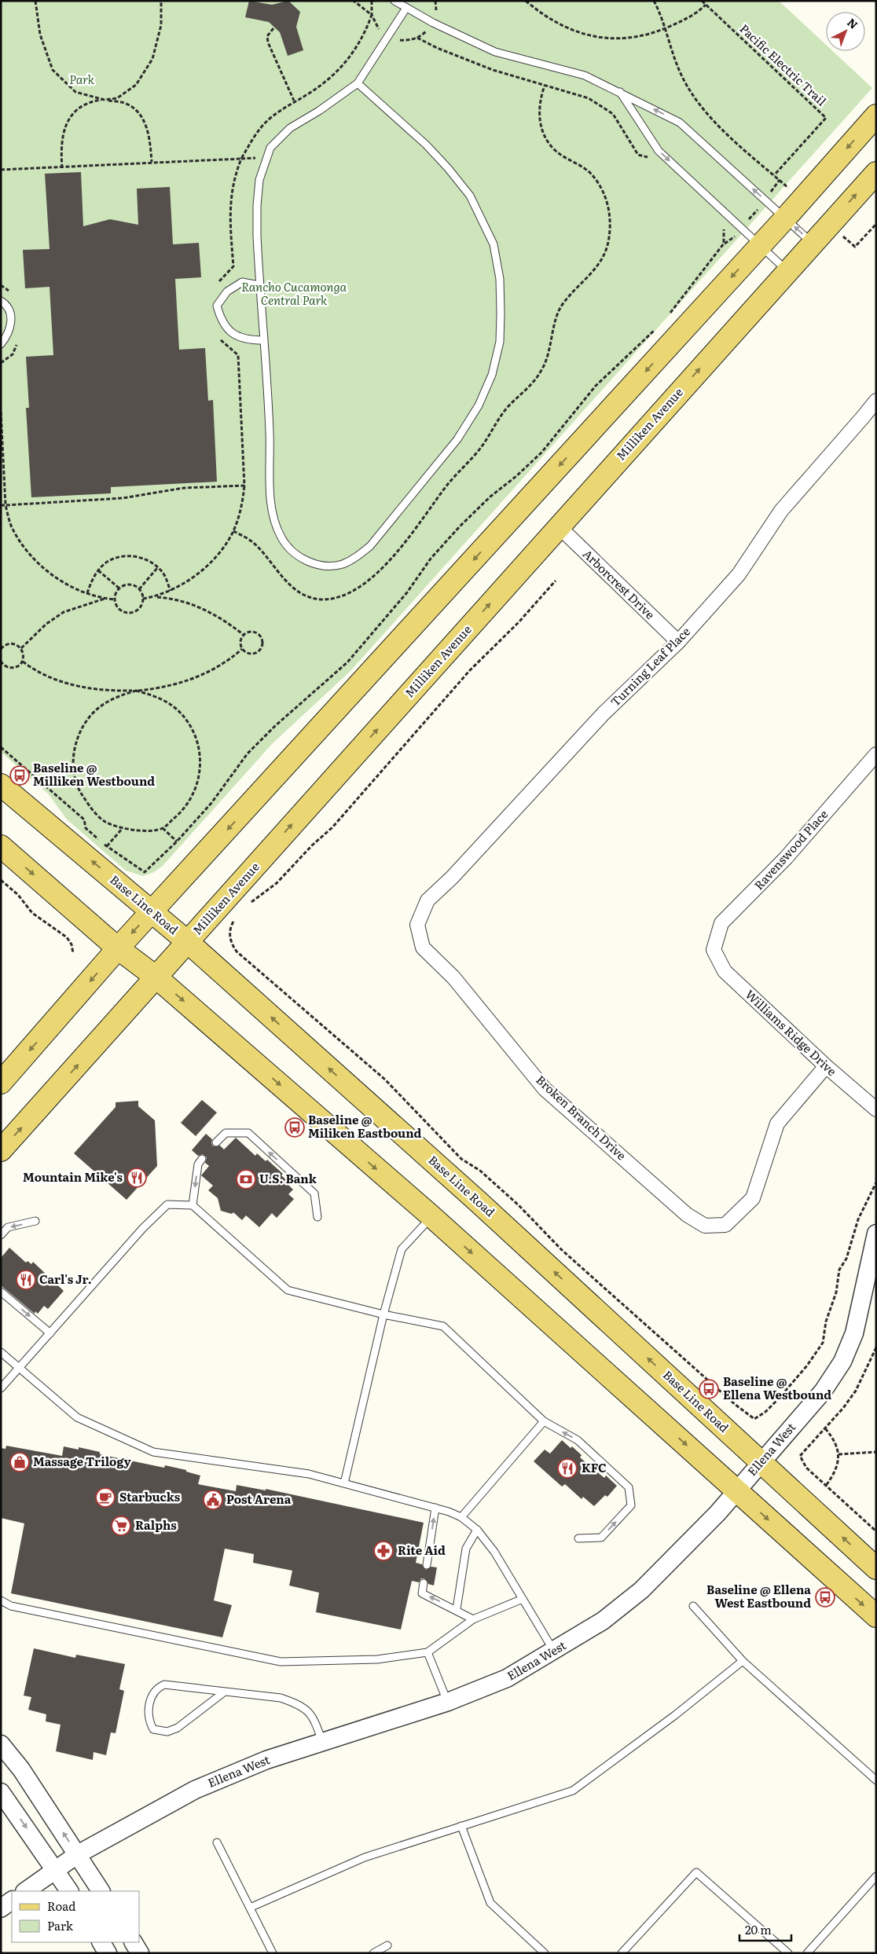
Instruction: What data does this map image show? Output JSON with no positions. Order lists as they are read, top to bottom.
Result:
{
  "streets": {
    "main road": ["Milliken Avenue", "Base Line Road"],
    "street": [
      "Arborcrest Drive",
      "Turning Leaf Place",
      "Ravenswood Place",
      "Williams Ridge Drive",
      "Broken Branch Drive",
      "Ellena West"
    ],
    "path": ["Pacific Electric Trail"]
  },
  "crossings": [
    ["Milliken Avenue", "Arborcrest Drive"],
    ["Milliken Avenue", "Base Line Road"],
    ["Arborcrest Drive", "Turning Leaf Place"],
    ["Turning Leaf Place", "Broken Branch Drive"],
    ["Ravenswood Place", "Williams Ridge Drive"],
    ["Base Line Road", "Ellena West"],
    ["Williams Ridge Drive", "Broken Branch Drive"]
  ],
  "parks": ["Park", "Rancho Cucamonga Central Park"],
  "places": {
    "bus stop": [
      "Baseline @ Milliken Westbound",
      "Baseline @ Miliken Eastbound",
      "Baseline @ Ellena Westbound",
      "Baseline @ Ellena West Eastbound"
    ],
    "restaurant": ["Mountain Mike's", "Carl's Jr.", "KFC"],
    "bank": ["U.S. Bank"],
    "shop": ["Massage Trilogy"],
    "cafe": ["Starbucks"],
    "public building": ["Post Arena"],
    "supermarket": ["Ralphs"],
    "pharmacy": ["Rite Aid"]
  },
  "legend": ["Road", "Park"],
  "scale_bar": "20 m",
  "north": "top right"
}
